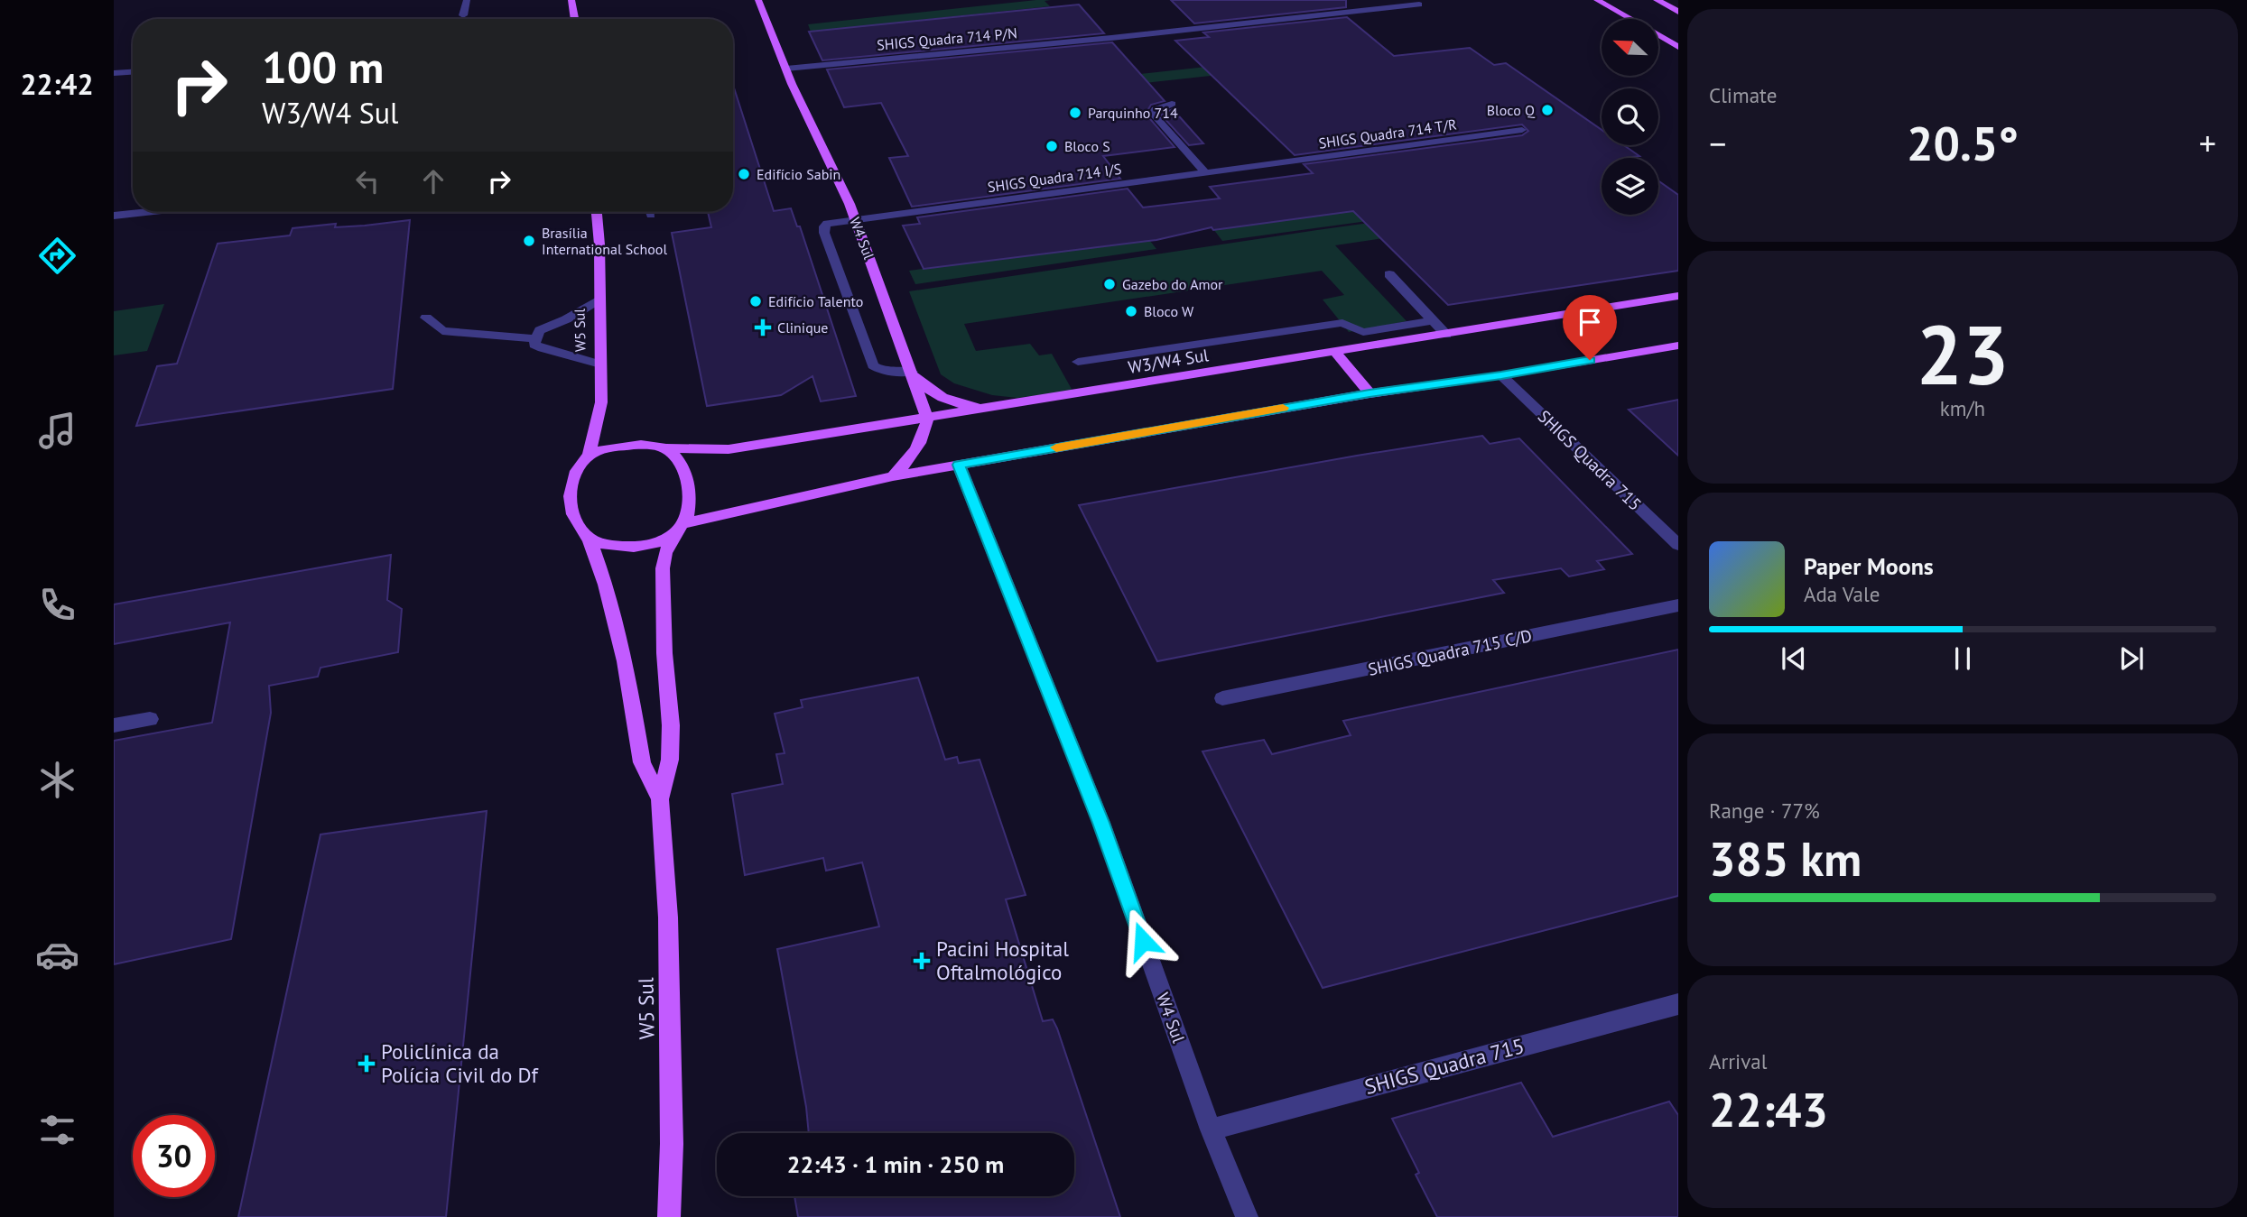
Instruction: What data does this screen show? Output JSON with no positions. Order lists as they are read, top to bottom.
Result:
{
  "streets": {
    "main road": ["W4 Sul", "W5 Sul", "W3/W4 Sul"],
    "street": [
      "SHIGS Quadra 714 P/N",
      "SHIGS Quadra 714 T/R",
      "SHIGS Quadra 714 I/S",
      "SHIGS Quadra 715",
      "SHIGS Quadra 715 C/D"
    ]
  },
  "crossings": [
    ["SHIGS Quadra 714 P/N", "W4 Sul"],
    ["SHIGS Quadra 714 T/R", "SHIGS Quadra 714 I/S"],
    ["SHIGS Quadra 714 I/S", "W4 Sul"],
    ["W4 Sul", "W3/W4 Sul"],
    ["W4 Sul", "SHIGS Quadra 715"],
    ["W5 Sul", "W3/W4 Sul"]
  ],
  "places": {
    "other": [
      "Bloco Q",
      "Parquinho 714",
      "Bloco S",
      "Edifício Sabin",
      "Brasília International School",
      "Gazebo do Amor",
      "Edifício Talento",
      "Bloco W"
    ],
    "health": ["Clinique", "Pacini Hospital Oftalmológico", "Policlínica da Polícia Civil do Df"]
  },
  "north": "top left",
  "page": {
    "tabs": "22:42",
    "tile": [
      "Climate",
      ["23", "km/h"],
      ["Range · 77%", "385 km"],
      ["Arrival", "22:43"]
    ],
    "turn": ["100 m", "W3/W4 Sul"],
    "heat": ["−", "20.5°", "+"],
    "song": ["Paper Moons", "Ada Vale"],
    "limit": "30",
    "trip": "22:43 · 1 min · 250 m"
  }
}
